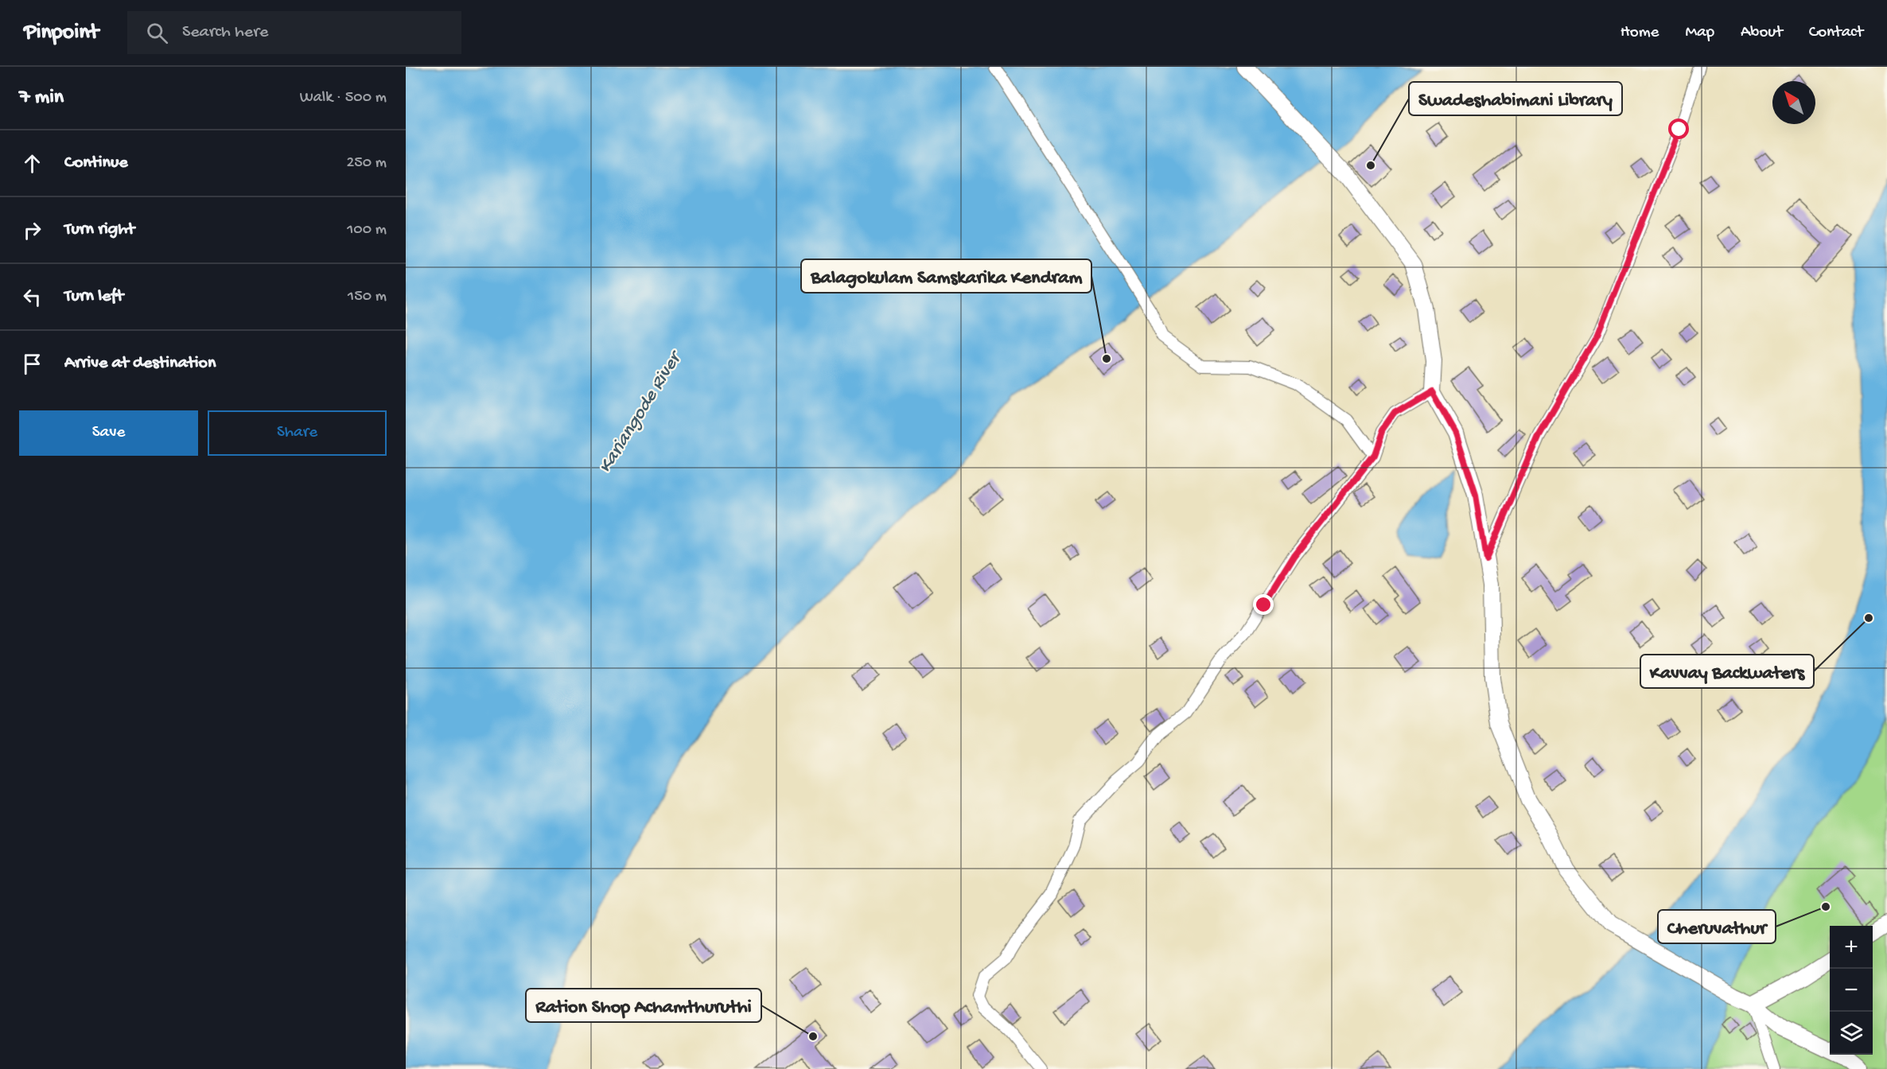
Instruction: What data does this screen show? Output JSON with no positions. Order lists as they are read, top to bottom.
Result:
{
  "water": ["Kariangode River"],
  "places": [
    "Swadeshabimani Library",
    "Balagokulam Samskarika Kendram",
    "Kavvay Backwaters",
    "Cheruvathur",
    "Ration Shop Achamthuruthi"
  ],
  "north": "top left",
  "page": {
    "header": "Pinpoint",
    "search": "Search here",
    "nav": [
      "Home",
      "Map",
      "About",
      "Contact"
    ],
    "heading": ["7 min", "Walk · 500 m"],
    "list": [
      ["Continue", "250 m"],
      ["Turn right", "100 m"],
      ["Turn left", "150 m"],
      "Arrive at destination"
    ],
    "buttons": ["Save", "Share"],
    "map_buttons": ["+", "−"]
  }
}
